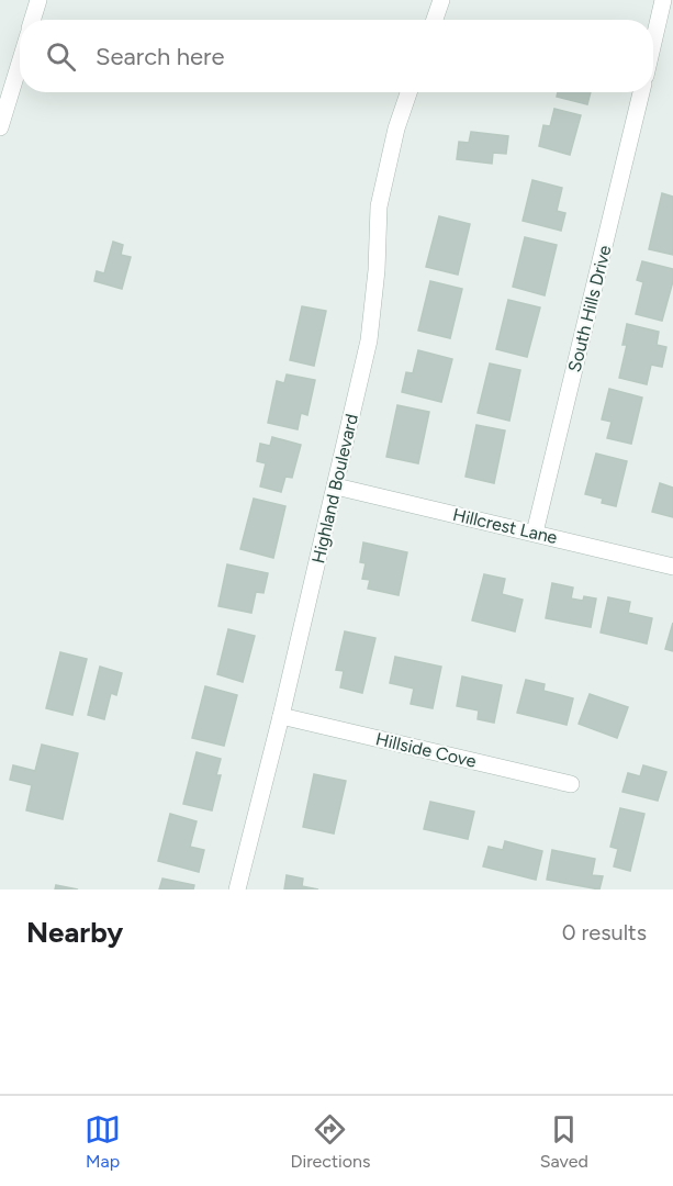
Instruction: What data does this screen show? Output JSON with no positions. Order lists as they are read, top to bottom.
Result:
{
  "streets": {
    "street": [
      "South Hills Drive",
      "Highland Boulevard",
      "Hillcrest Lane",
      "Hillside Cove"
    ]
  },
  "crossings": [
    ["South Hills Drive", "Hillcrest Lane"],
    ["Highland Boulevard", "Hillcrest Lane"],
    ["Highland Boulevard", "Hillside Cove"]
  ],
  "page": {
    "search": "Search here",
    "heading": ["Nearby", "0 results"],
    "nav": ["Map", "Directions", "Saved"]
  }
}
